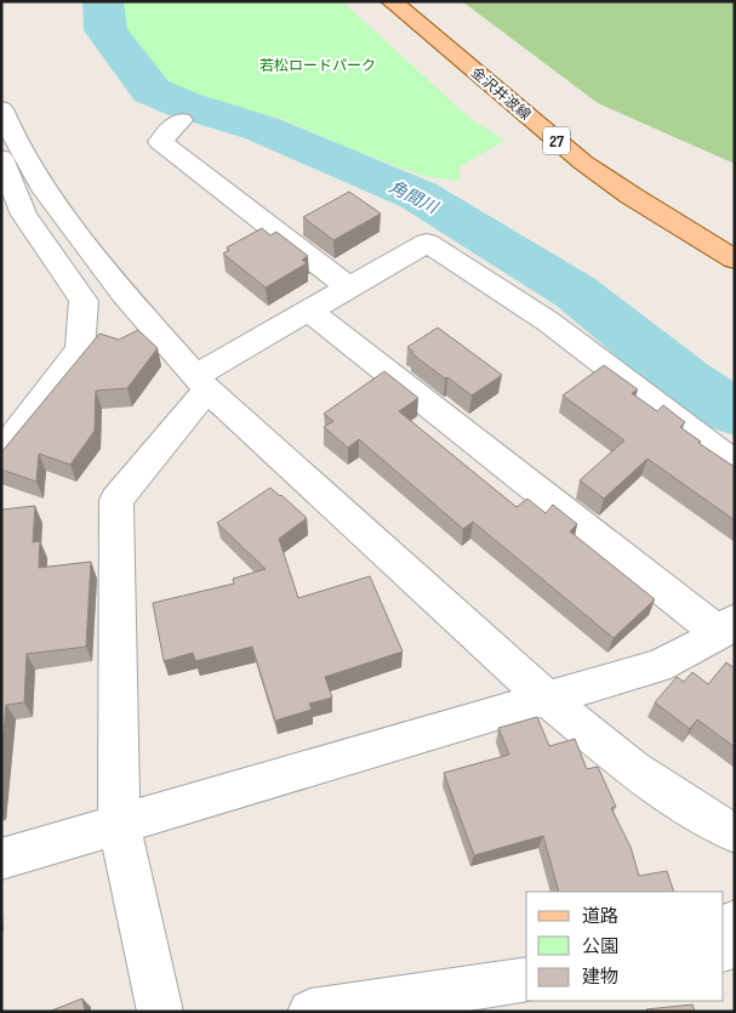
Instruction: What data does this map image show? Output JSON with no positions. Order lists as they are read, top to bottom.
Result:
{
  "streets": {
    "main road": ["金沢井波線", "27"]
  },
  "water": ["角間川"],
  "parks": ["若松ロードパーク"],
  "legend": ["道路", "公園", "建物"]
}
